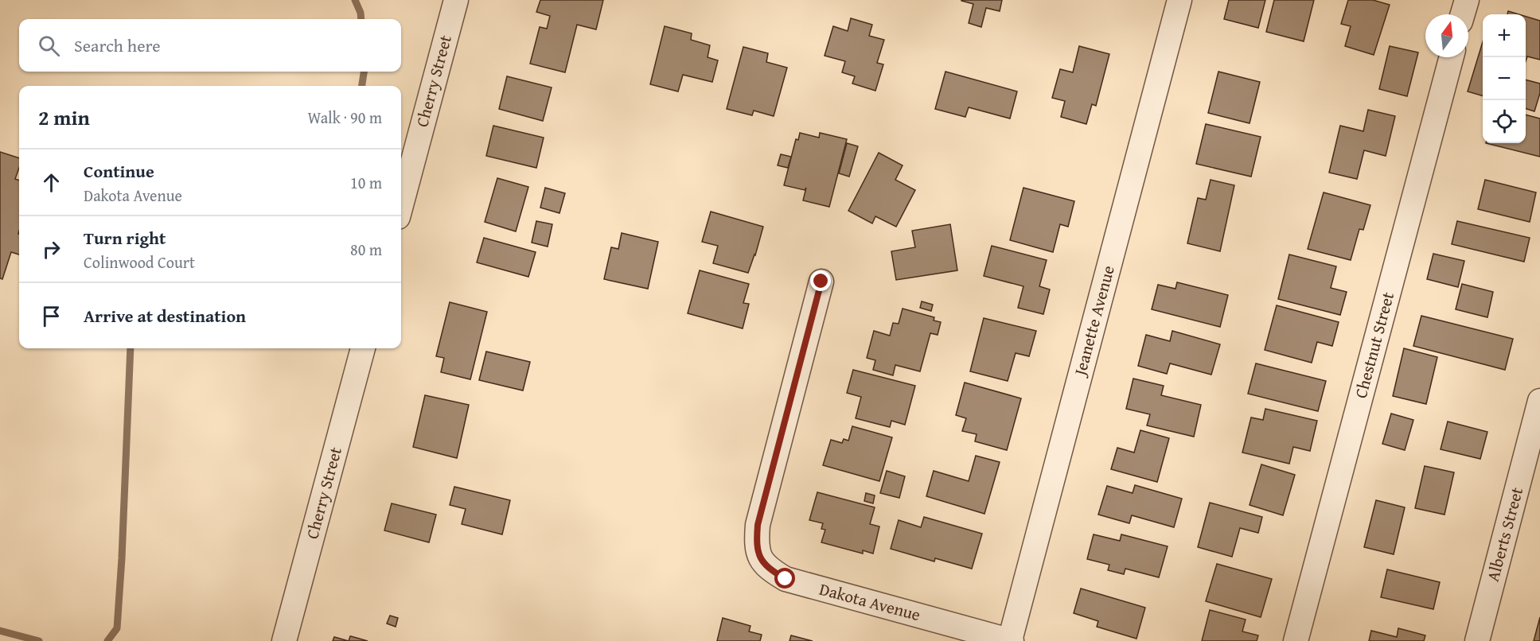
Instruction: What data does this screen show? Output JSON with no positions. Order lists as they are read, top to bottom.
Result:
{
  "streets": {
    "street": [
      "Cherry Street",
      "Jeanette Avenue",
      "Chestnut Street",
      "Alberts Street",
      "Dakota Avenue"
    ]
  },
  "crossings": [
    ["Jeanette Avenue", "Dakota Avenue"]
  ],
  "north": "top",
  "page": {
    "map_buttons": ["+", "−"],
    "search": "Search here",
    "heading": ["2 min", "Walk · 90 m"],
    "list": [
      ["Continue", "Dakota Avenue", "10 m"],
      ["Turn right", "Colinwood Court", "80 m"],
      "Arrive at destination"
    ]
  }
}
